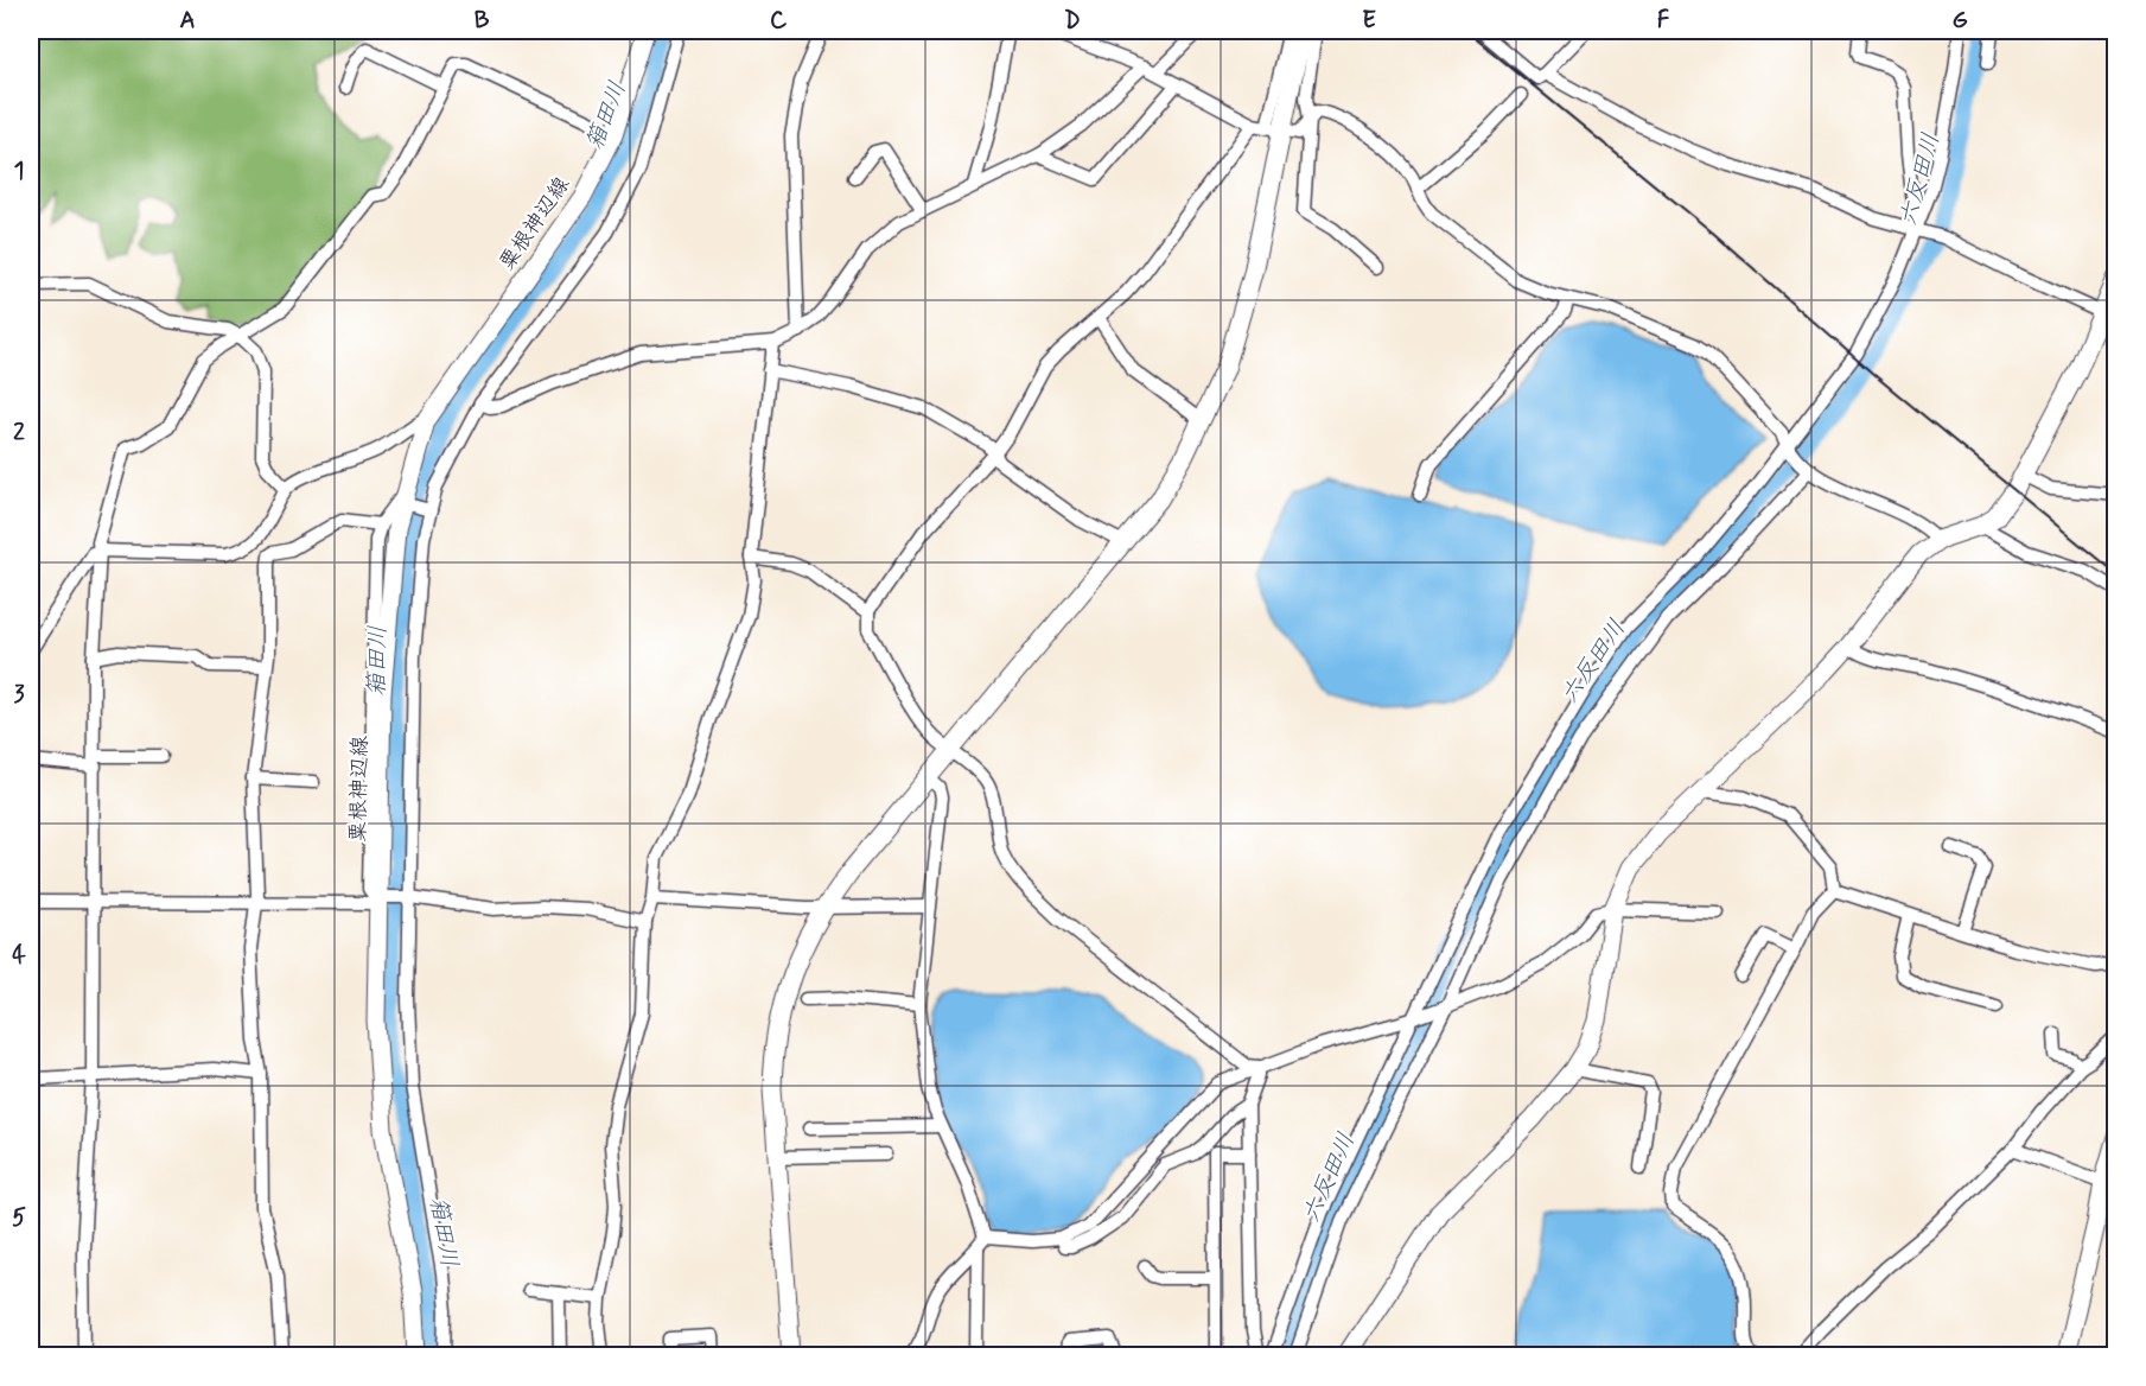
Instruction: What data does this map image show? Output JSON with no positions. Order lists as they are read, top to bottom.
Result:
{
  "streets": {
    "street": ["粟根神辺線"]
  },
  "water": ["箱田川", "六反田川"],
  "grid": {
    "columns": [
      "A",
      "B",
      "C",
      "D",
      "E",
      "F",
      "G"
    ],
    "rows": [
      "1",
      "2",
      "3",
      "4",
      "5"
    ]
  }
}
